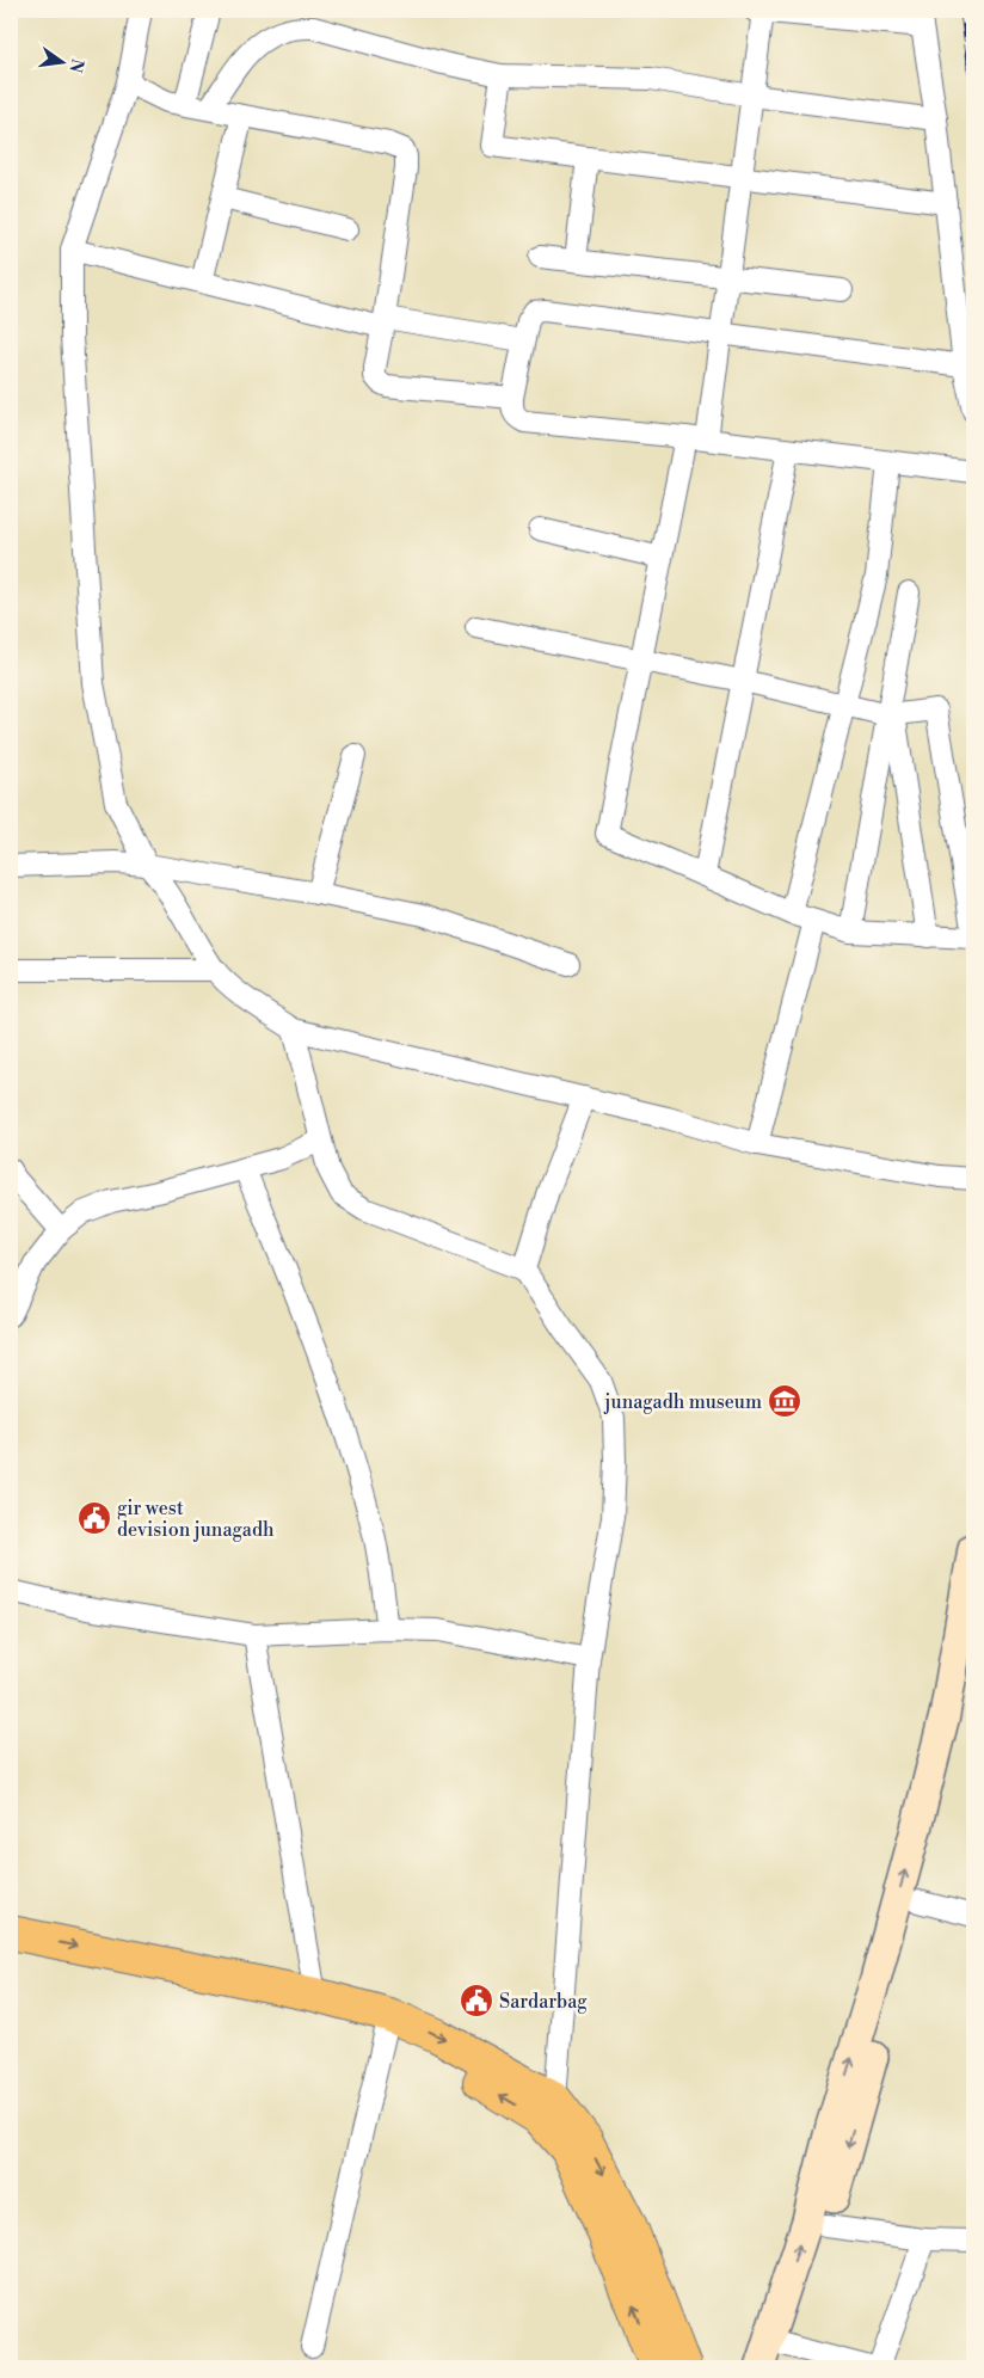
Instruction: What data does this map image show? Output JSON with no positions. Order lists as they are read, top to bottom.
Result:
{
  "places": {
    "museum": ["junagadh museum"],
    "public building": ["gir west devision junagadh", "Sardarbag"]
  },
  "north": "right"
}
